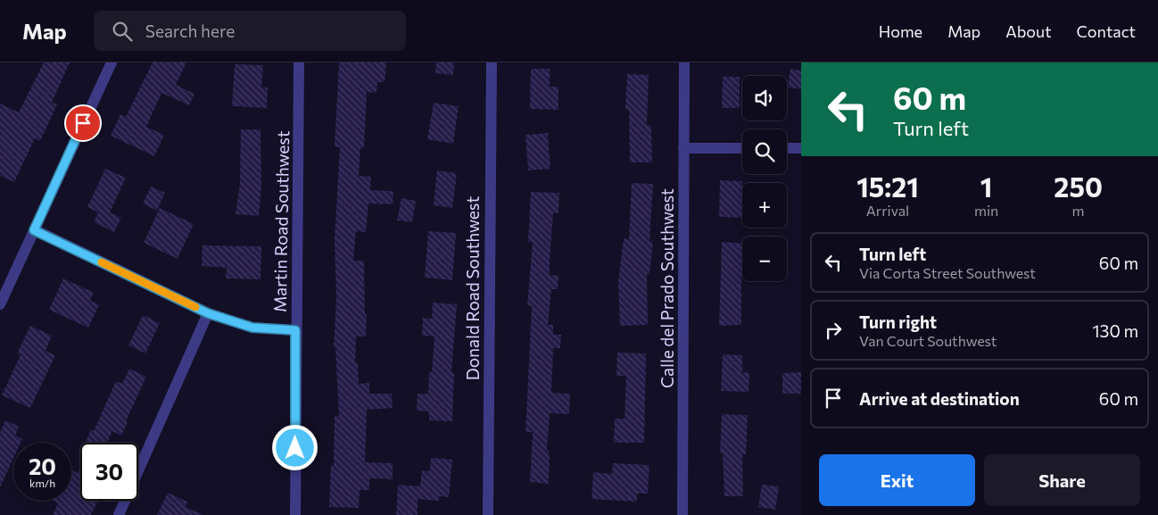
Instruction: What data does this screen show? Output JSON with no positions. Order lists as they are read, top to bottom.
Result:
{
  "streets": {
    "street": ["Martin Road Southwest", "Donald Road Southwest", "Calle del Prado Southwest"]
  },
  "page": {
    "header": "Map",
    "search": "Search here",
    "nav": [
      "Home",
      "Map",
      "About",
      "Contact"
    ],
    "turn": ["60 m", "Turn left"],
    "map_buttons": ["+", "−"],
    "eta": [
      "15:21",
      "Arrival",
      "1",
      "min",
      "250",
      "m"
    ],
    "list": [
      {
        "name": "Turn left",
        "note": "Via Corta Street Southwest",
        "value": "60 m"
      },
      {
        "name": "Turn right",
        "note": "Van Court Southwest",
        "value": "130 m"
      },
      {
        "name": "Arrive at destination",
        "value": "60 m"
      }
    ],
    "speed": "20 km/h",
    "limit": "30",
    "buttons": ["Exit", "Share"]
  }
}
